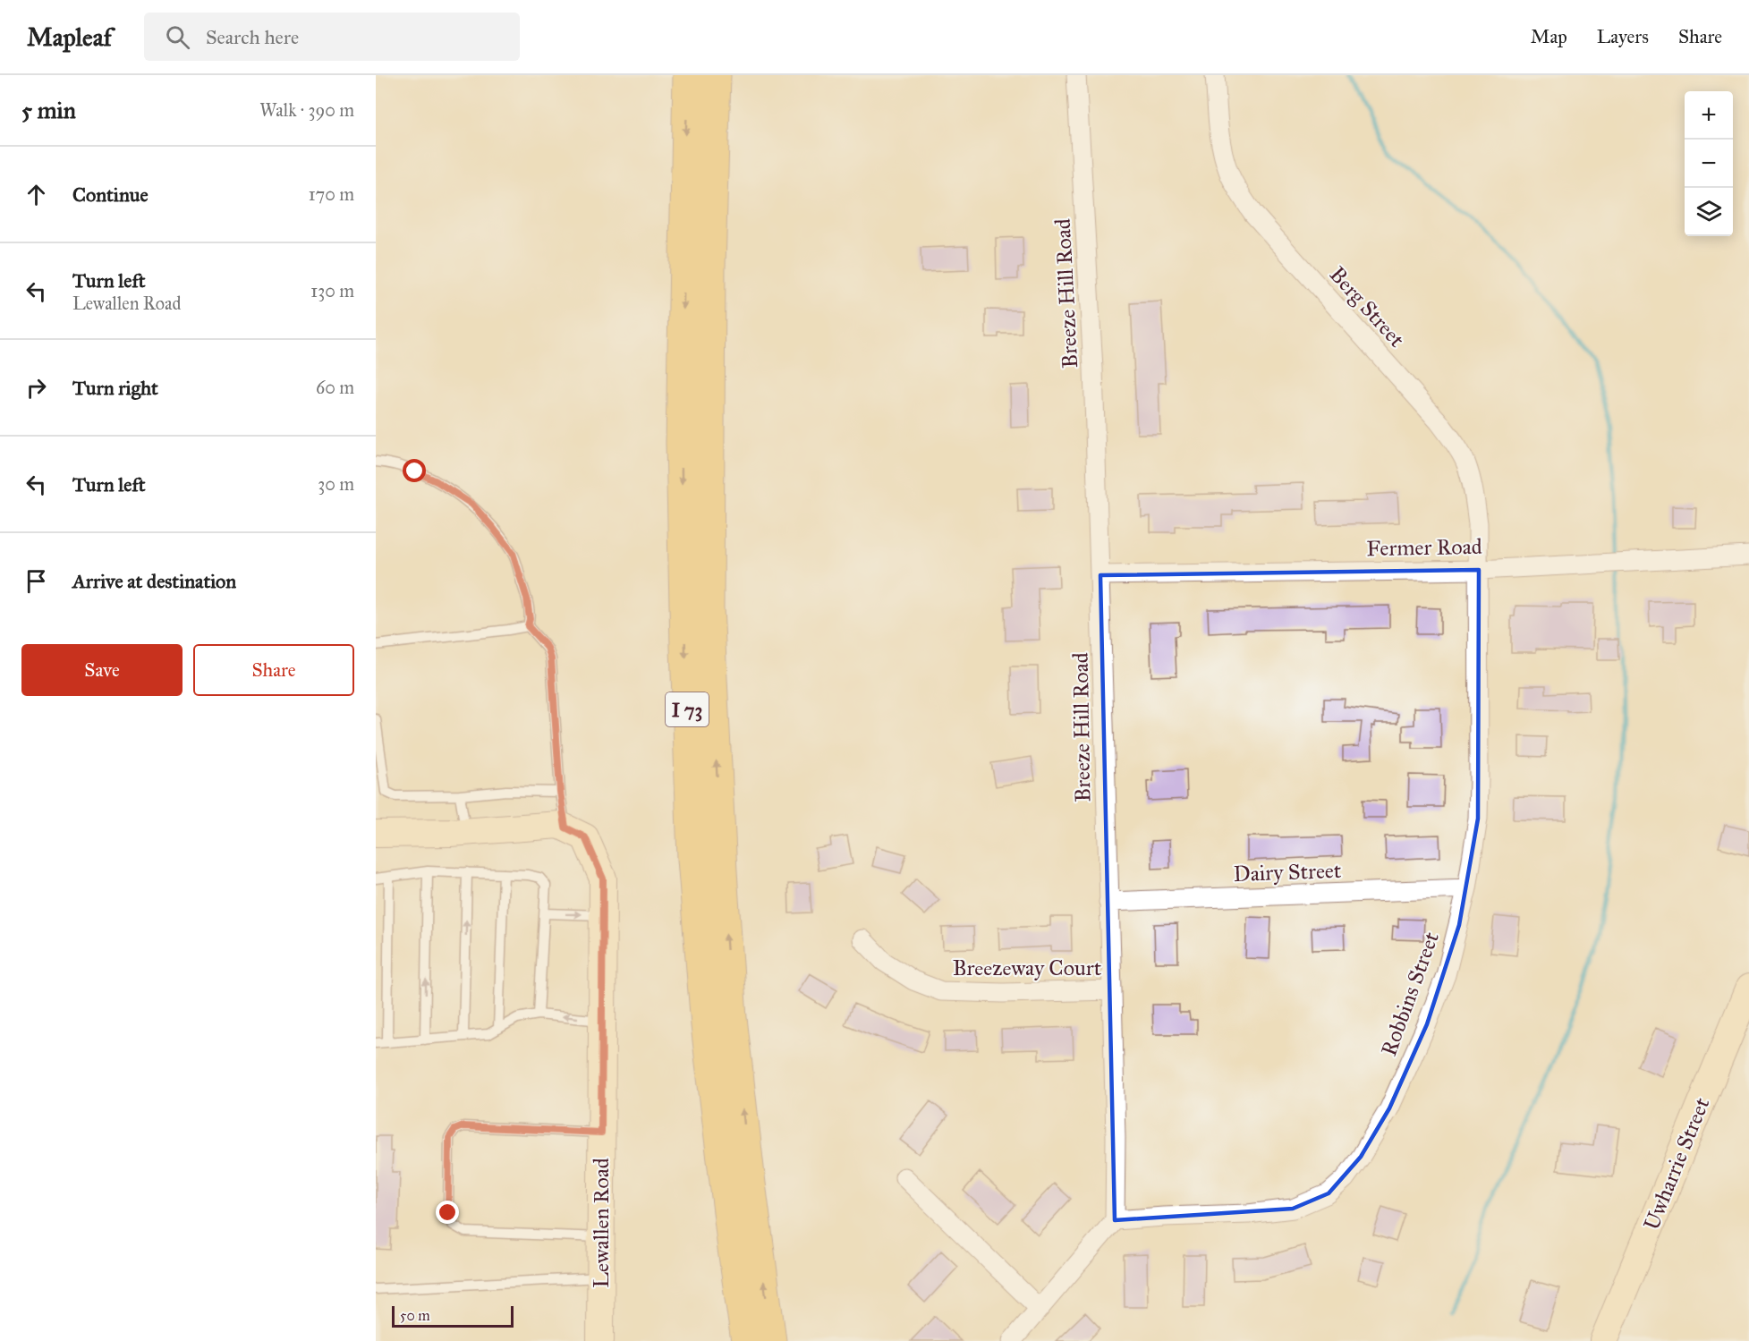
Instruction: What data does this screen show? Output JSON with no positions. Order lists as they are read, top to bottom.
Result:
{
  "streets": {
    "highway": ["I 73"],
    "street": [
      "Breeze Hill Road",
      "Berg Street",
      "Fermer Road",
      "Dairy Street",
      "Breezeway Court",
      "Robbins Street",
      "Uwharrie Street",
      "Lewallen Road"
    ]
  },
  "crossings": [
    ["Breeze Hill Road", "Fermer Road"],
    ["Breeze Hill Road", "Dairy Street"],
    ["Breeze Hill Road", "Breezeway Court"],
    ["Breeze Hill Road", "Robbins Street"],
    ["Berg Street", "Fermer Road"],
    ["Berg Street", "Robbins Street"],
    ["Fermer Road", "Robbins Street"],
    ["Dairy Street", "Robbins Street"]
  ],
  "scale_bar": "50 m",
  "page": {
    "header": "Mapleaf",
    "search": "Search here",
    "nav": ["Map", "Layers", "Share"],
    "heading": ["5 min", "Walk · 390 m"],
    "map_buttons": ["+", "−"],
    "list": [
      ["Continue", "170 m"],
      ["Turn left", "Lewallen Road", "130 m"],
      ["Turn right", "60 m"],
      ["Turn left", "30 m"],
      "Arrive at destination"
    ],
    "buttons": ["Save", "Share"],
    "scale": "50 m"
  }
}
